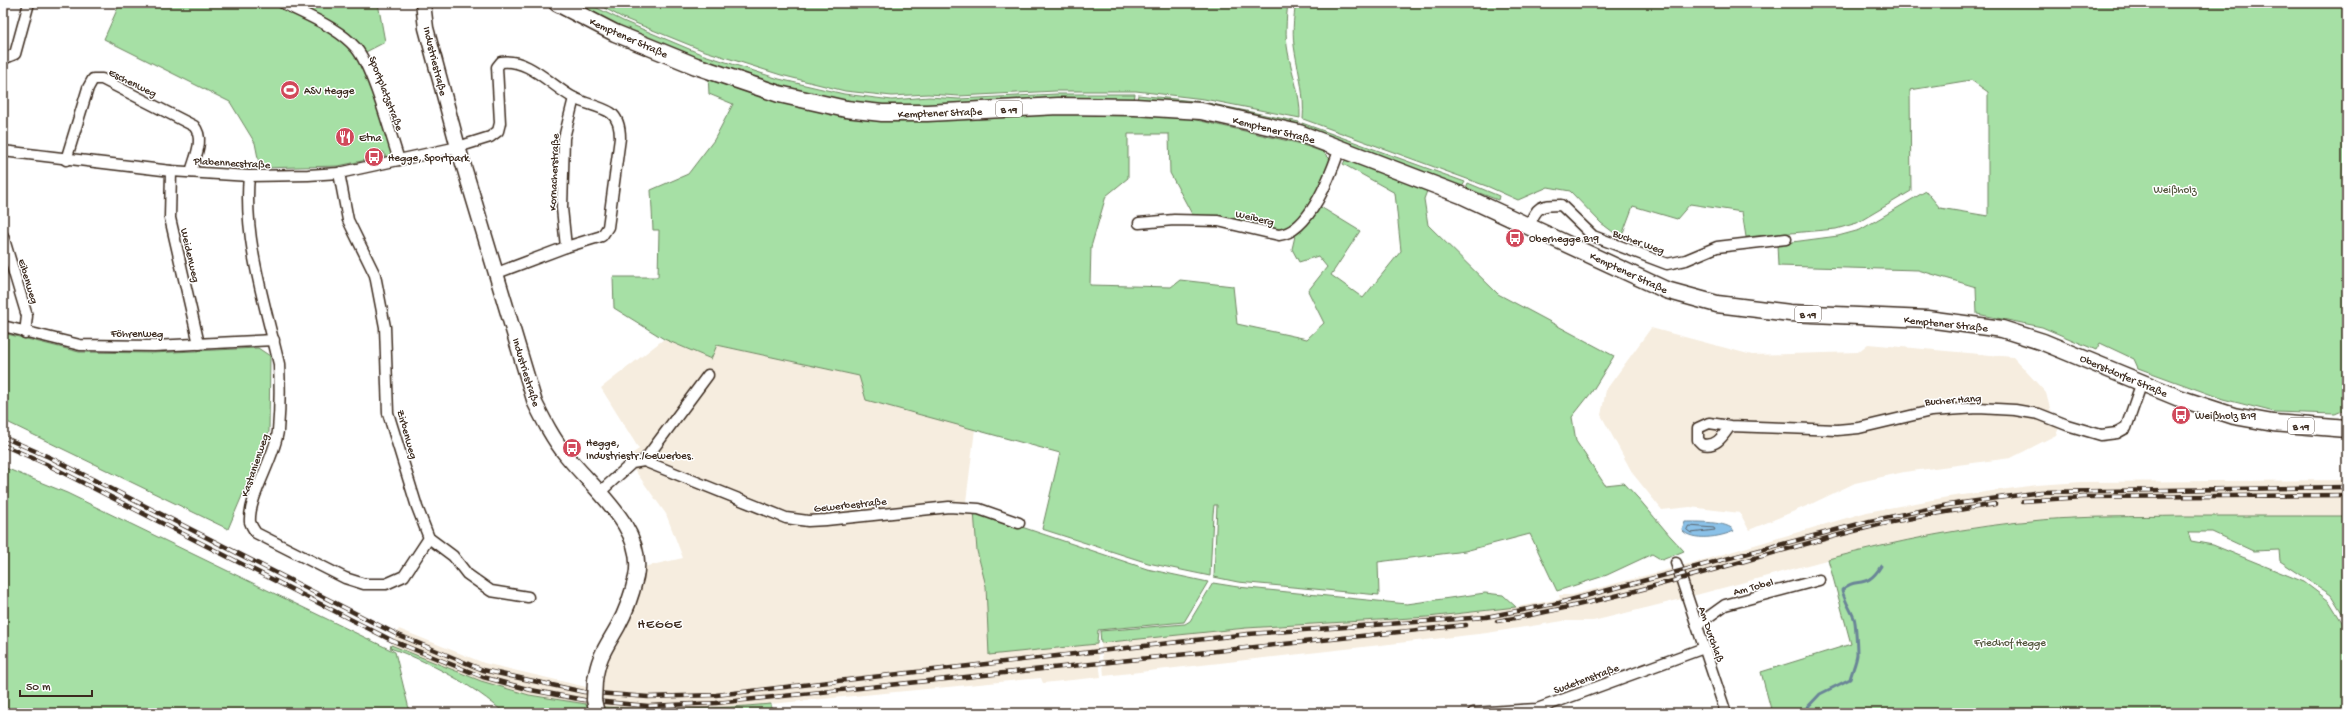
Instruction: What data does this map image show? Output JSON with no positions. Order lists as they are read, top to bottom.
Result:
{
  "streets": {
    "main road": ["Kemptener Straße", "B 19", "Oberstdorfer Straße"],
    "street": [
      "Industriestraße",
      "Eschenweg",
      "Sportplatzstraße",
      "Plabennecstraße",
      "Kornacherstraße",
      "Weiberg",
      "Bucher Weg",
      "Weidenweg",
      "Eibenweg",
      "Föhrenweg",
      "Bucher Hang",
      "Zirbenweg",
      "Kastanienweg",
      "Gewerbestraße",
      "Am Tobel",
      "Am Durchlaß",
      "Sudetenstraße"
    ]
  },
  "crossings": [
    ["Kemptener Straße", "Weiberg"],
    ["Kemptener Straße", "Bucher Weg"],
    ["Kemptener Straße", "Oberstdorfer Straße"],
    ["Industriestraße", "Plabennecstraße"],
    ["Eschenweg", "Plabennecstraße"],
    ["Sportplatzstraße", "Plabennecstraße"],
    ["Plabennecstraße", "Kornacherstraße"],
    ["Plabennecstraße", "Weidenweg"],
    ["Plabennecstraße", "Zirbenweg"],
    ["Plabennecstraße", "Kastanienweg"],
    ["Weidenweg", "Föhrenweg"],
    ["Eibenweg", "Föhrenweg"],
    ["Föhrenweg", "Kastanienweg"],
    ["Oberstdorfer Straße", "Bucher Hang"],
    ["Zirbenweg", "Kastanienweg"],
    ["Am Tobel", "Am Durchlaß"],
    ["Am Durchlaß", "Sudetenstraße"]
  ],
  "districts": ["HEGGE"],
  "parks": ["Weißholz", "Friedhof Hegge"],
  "places": {
    "sports": ["ASV Hegge"],
    "restaurant": ["Etna"],
    "bus stop": [
      "Hegge, Sportpark",
      "Oberhegge B19",
      "Weißholz B19",
      "Hegge, Industriestr./Gewerbes."
    ]
  },
  "scale_bar": "50 m"
}
